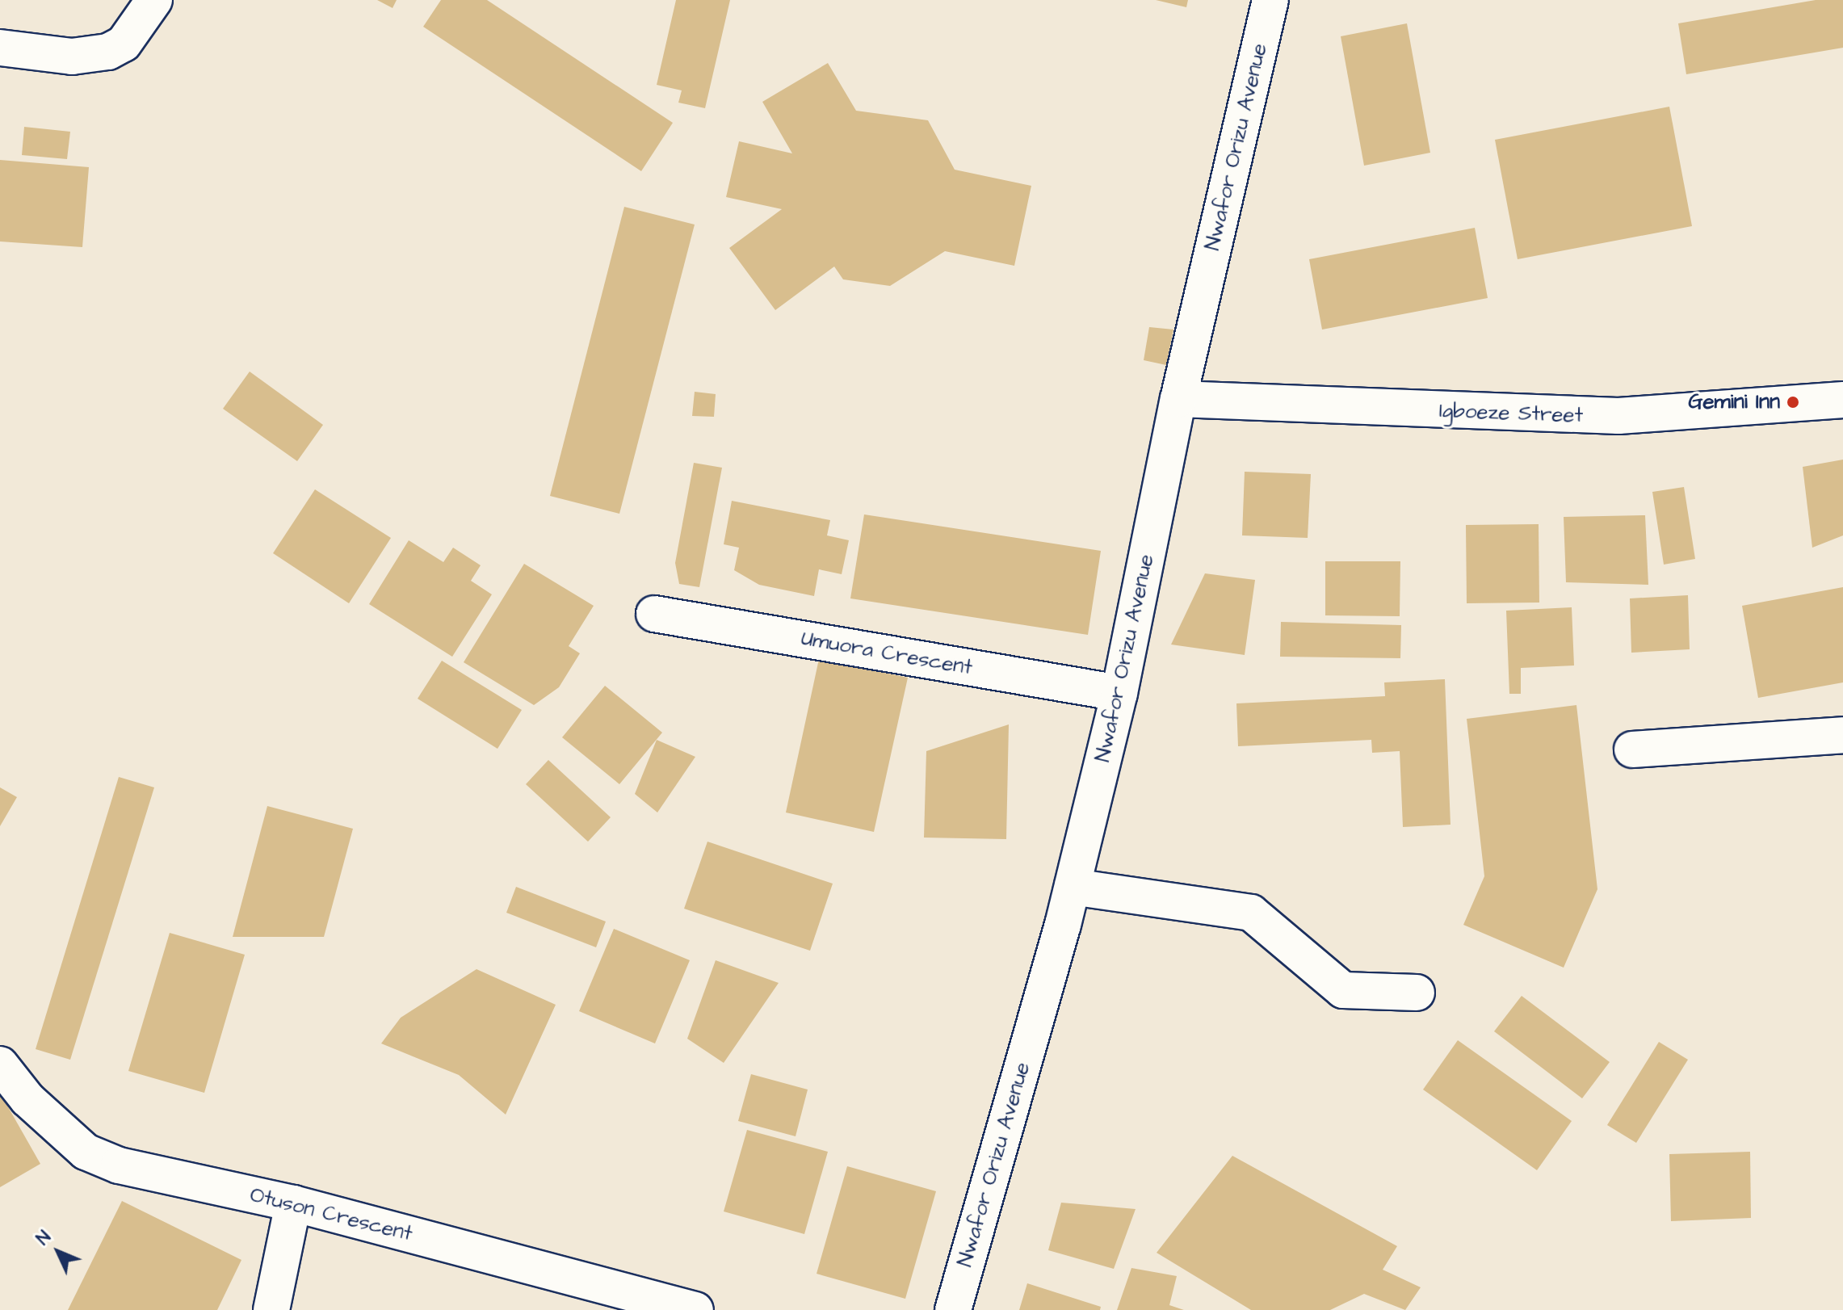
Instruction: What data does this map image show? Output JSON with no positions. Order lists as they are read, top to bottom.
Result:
{
  "streets": {
    "street": [
      "Nwafor Orizu Avenue",
      "Igboeze Street",
      "Umuora Crescent",
      "Otuson Crescent"
    ]
  },
  "crossings": [
    ["Nwafor Orizu Avenue", "Igboeze Street"],
    ["Nwafor Orizu Avenue", "Umuora Crescent"]
  ],
  "places": ["Gemini Inn"],
  "north": "top left"
}
